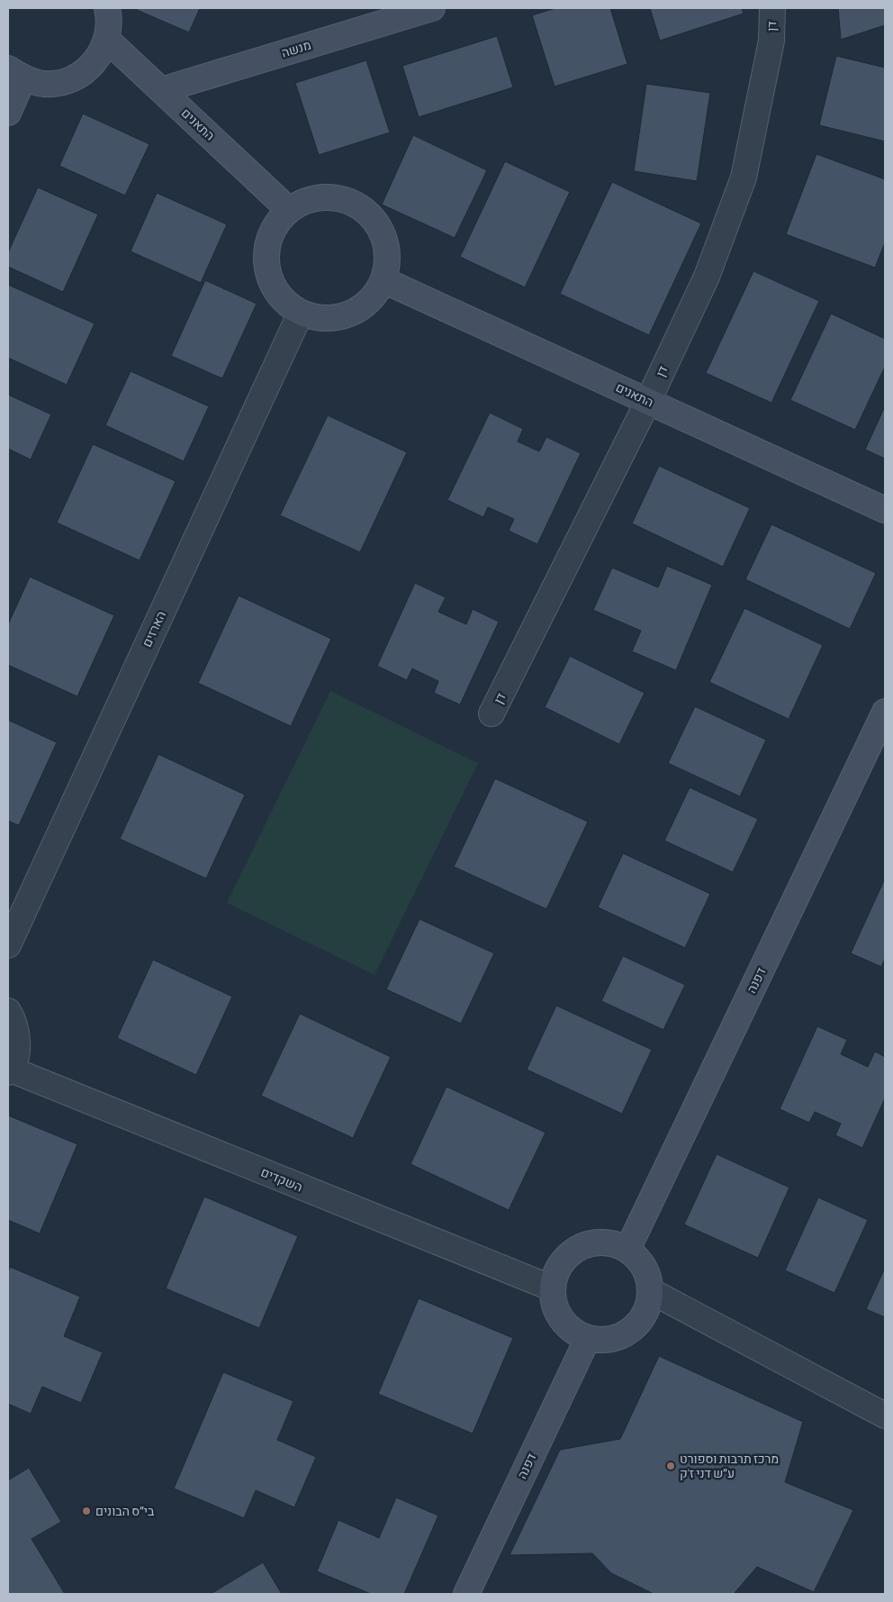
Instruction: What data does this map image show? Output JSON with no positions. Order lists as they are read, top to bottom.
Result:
{
  "streets": {
    "street": [
      "דן",
      "מנשה",
      "התאנים",
      "הארזים",
      "דפנה",
      "השקדים"
    ]
  },
  "crossings": [
    ["דן", "התאנים"],
    ["מנשה", "התאנים"],
    ["התאנים", "הארזים"],
    ["דפנה", "השקדים"]
  ],
  "places": ["מרכז תרבות וספורט ע״ש דני ז'ק", "בי״ס הבונים"]
}
